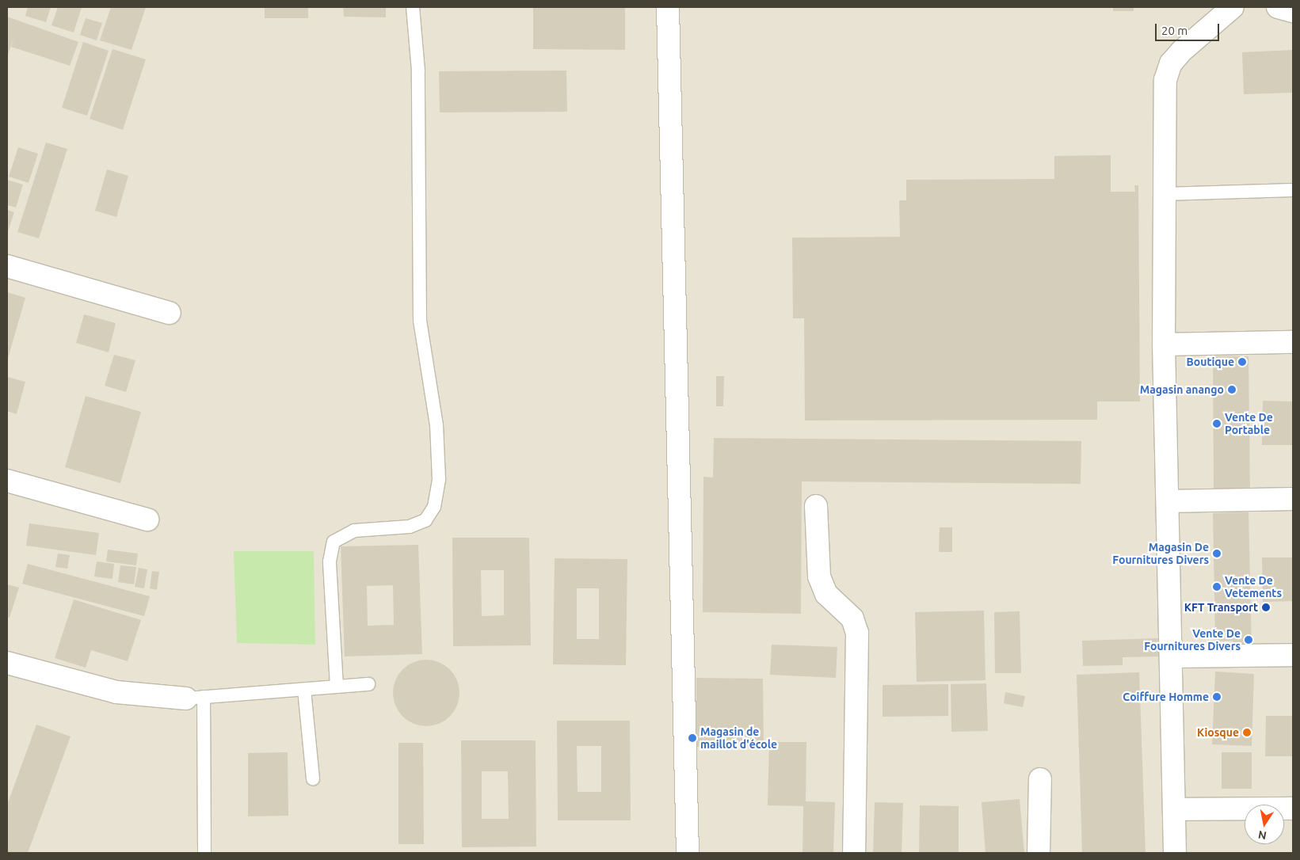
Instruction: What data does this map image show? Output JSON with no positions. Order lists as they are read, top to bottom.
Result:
{
  "places": [
    "Boutique",
    "Magasin anango",
    "Vente De Portable",
    "Magasin De Fournitures Divers",
    "Vente De Vetements",
    "KFT Transport",
    "Vente De Fournitures Divers",
    "Coiffure Homme",
    "Kiosque",
    "Magasin de maillot d'école"
  ],
  "scale_bar": "20 m",
  "north": "bottom"
}
